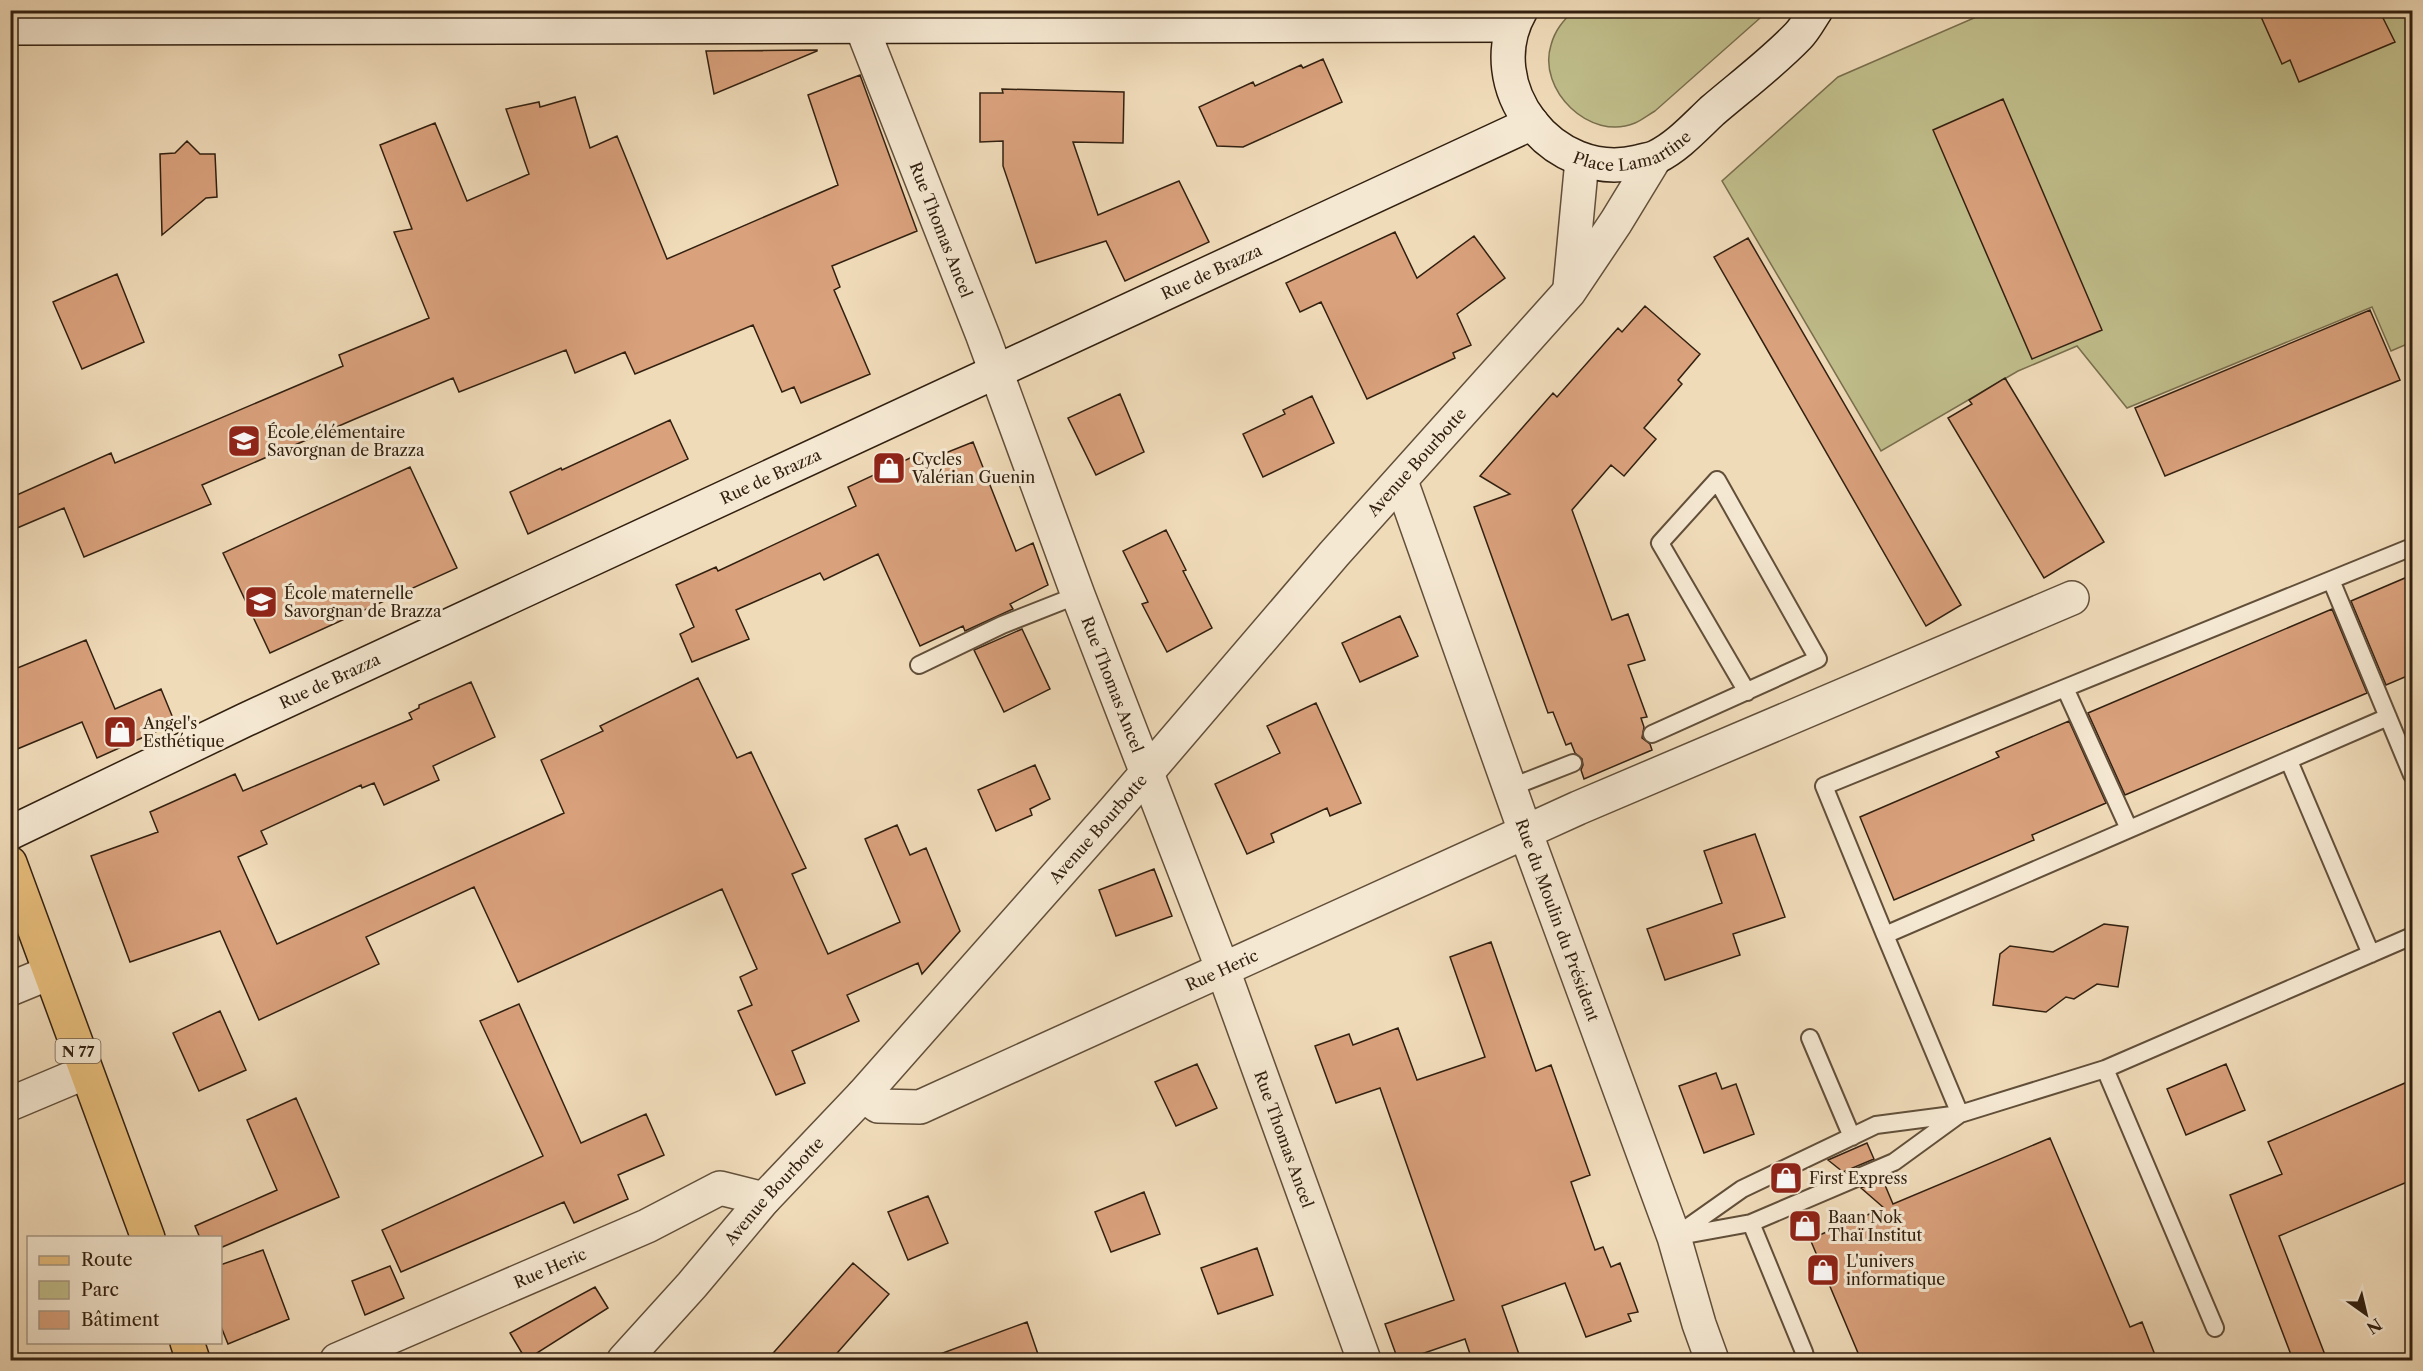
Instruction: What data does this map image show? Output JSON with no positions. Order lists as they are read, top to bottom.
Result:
{
  "streets": {
    "main road": ["N 77"],
    "street": [
      "Place Lamartine",
      "Rue Thomas Ancel",
      "Rue de Brazza",
      "Avenue Bourbotte",
      "Rue du Moulin du Président",
      "Rue Heric"
    ]
  },
  "crossings": [
    ["Place Lamartine", "Rue de Brazza"],
    ["Place Lamartine", "Avenue Bourbotte"],
    ["Rue Thomas Ancel", "Rue de Brazza"],
    ["Rue Thomas Ancel", "Avenue Bourbotte"],
    ["Rue Thomas Ancel", "Rue Heric"],
    ["Avenue Bourbotte", "Rue du Moulin du Président"],
    ["Avenue Bourbotte", "Rue Heric"],
    ["Rue du Moulin du Président", "Rue Heric"]
  ],
  "places": {
    "school or university": ["École élémentaire Savorgnan de Brazza", "École maternelle Savorgnan de Brazza"],
    "shop": [
      "Cycles Valérian Guenin",
      "Angel's Esthétique",
      "First Express",
      "Baan Nok Thaï Institut",
      "L'univers informatique"
    ]
  },
  "legend": ["Route", "Parc", "Bâtiment"],
  "north": "bottom right"
}
